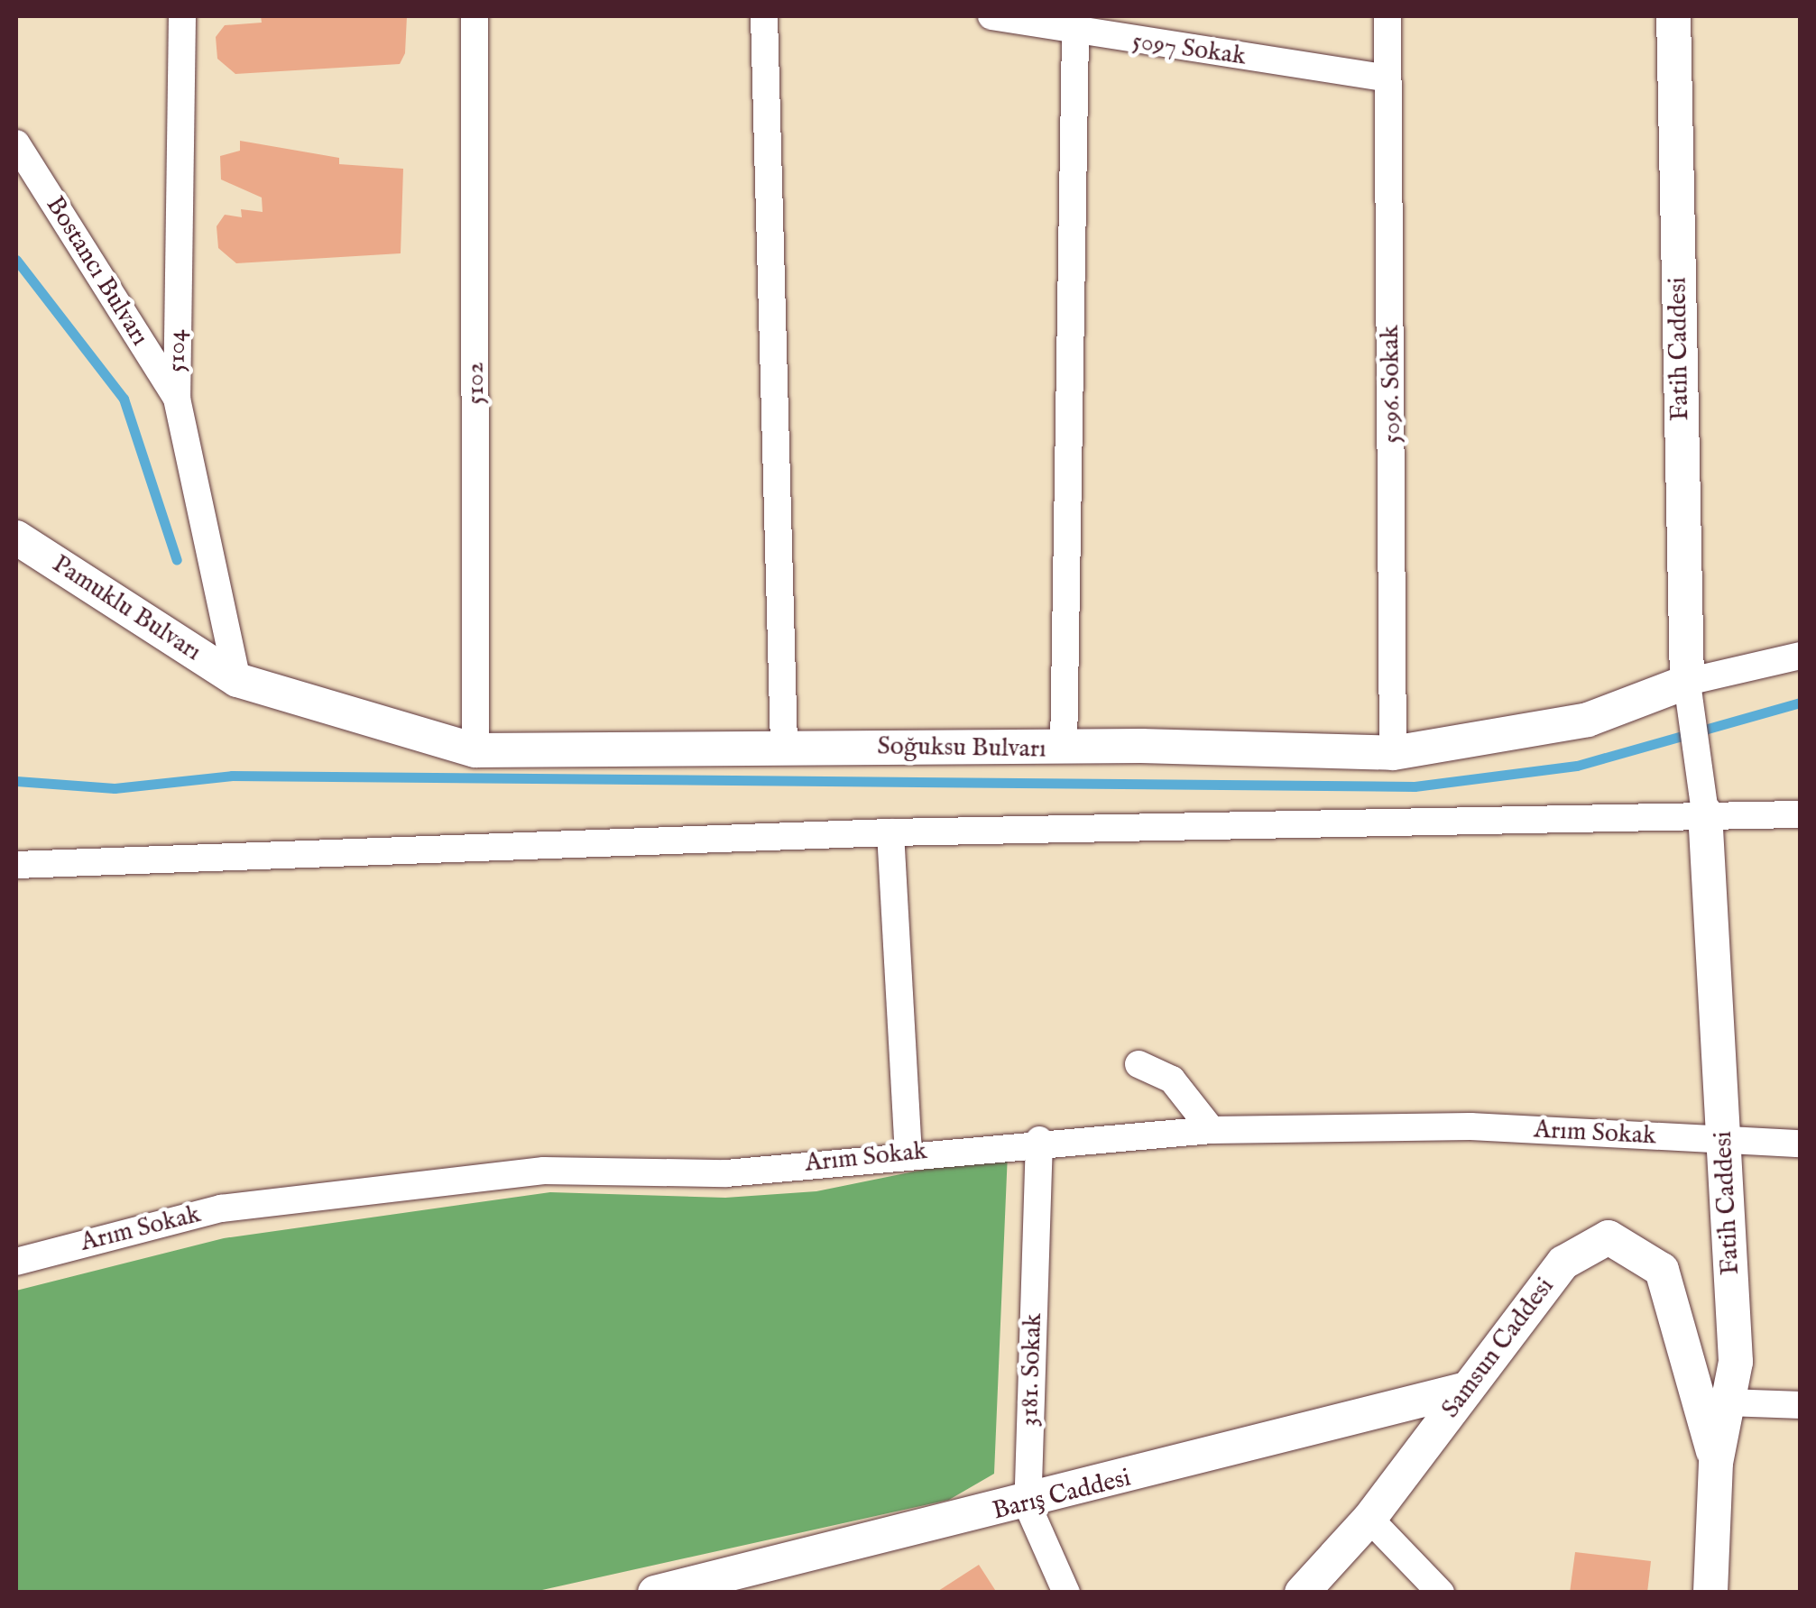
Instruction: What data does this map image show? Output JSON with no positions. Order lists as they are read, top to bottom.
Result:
{
  "streets": {
    "street": [
      "5097 Sokak",
      "Bostancı Bulvarı",
      "Fatih Caddesi",
      "5104",
      "5102",
      "5096. Sokak",
      "Pamuklu Bulvarı",
      "Soğuksu Bulvarı",
      "Arım Sokak",
      "Samsun Caddesi",
      "3181. Sokak",
      "Barış Caddesi"
    ]
  },
  "crossings": [
    ["5097 Sokak", "5096. Sokak"],
    ["Bostancı Bulvarı", "5104"],
    ["Fatih Caddesi", "Soğuksu Bulvarı"],
    ["Fatih Caddesi", "Arım Sokak"],
    ["Fatih Caddesi", "Samsun Caddesi"],
    ["5104", "Pamuklu Bulvarı"],
    ["5104", "Soğuksu Bulvarı"],
    ["5102", "Soğuksu Bulvarı"],
    ["5096. Sokak", "Soğuksu Bulvarı"],
    ["Pamuklu Bulvarı", "Soğuksu Bulvarı"],
    ["Arım Sokak", "3181. Sokak"],
    ["Samsun Caddesi", "Barış Caddesi"],
    ["3181. Sokak", "Barış Caddesi"]
  ]
}
